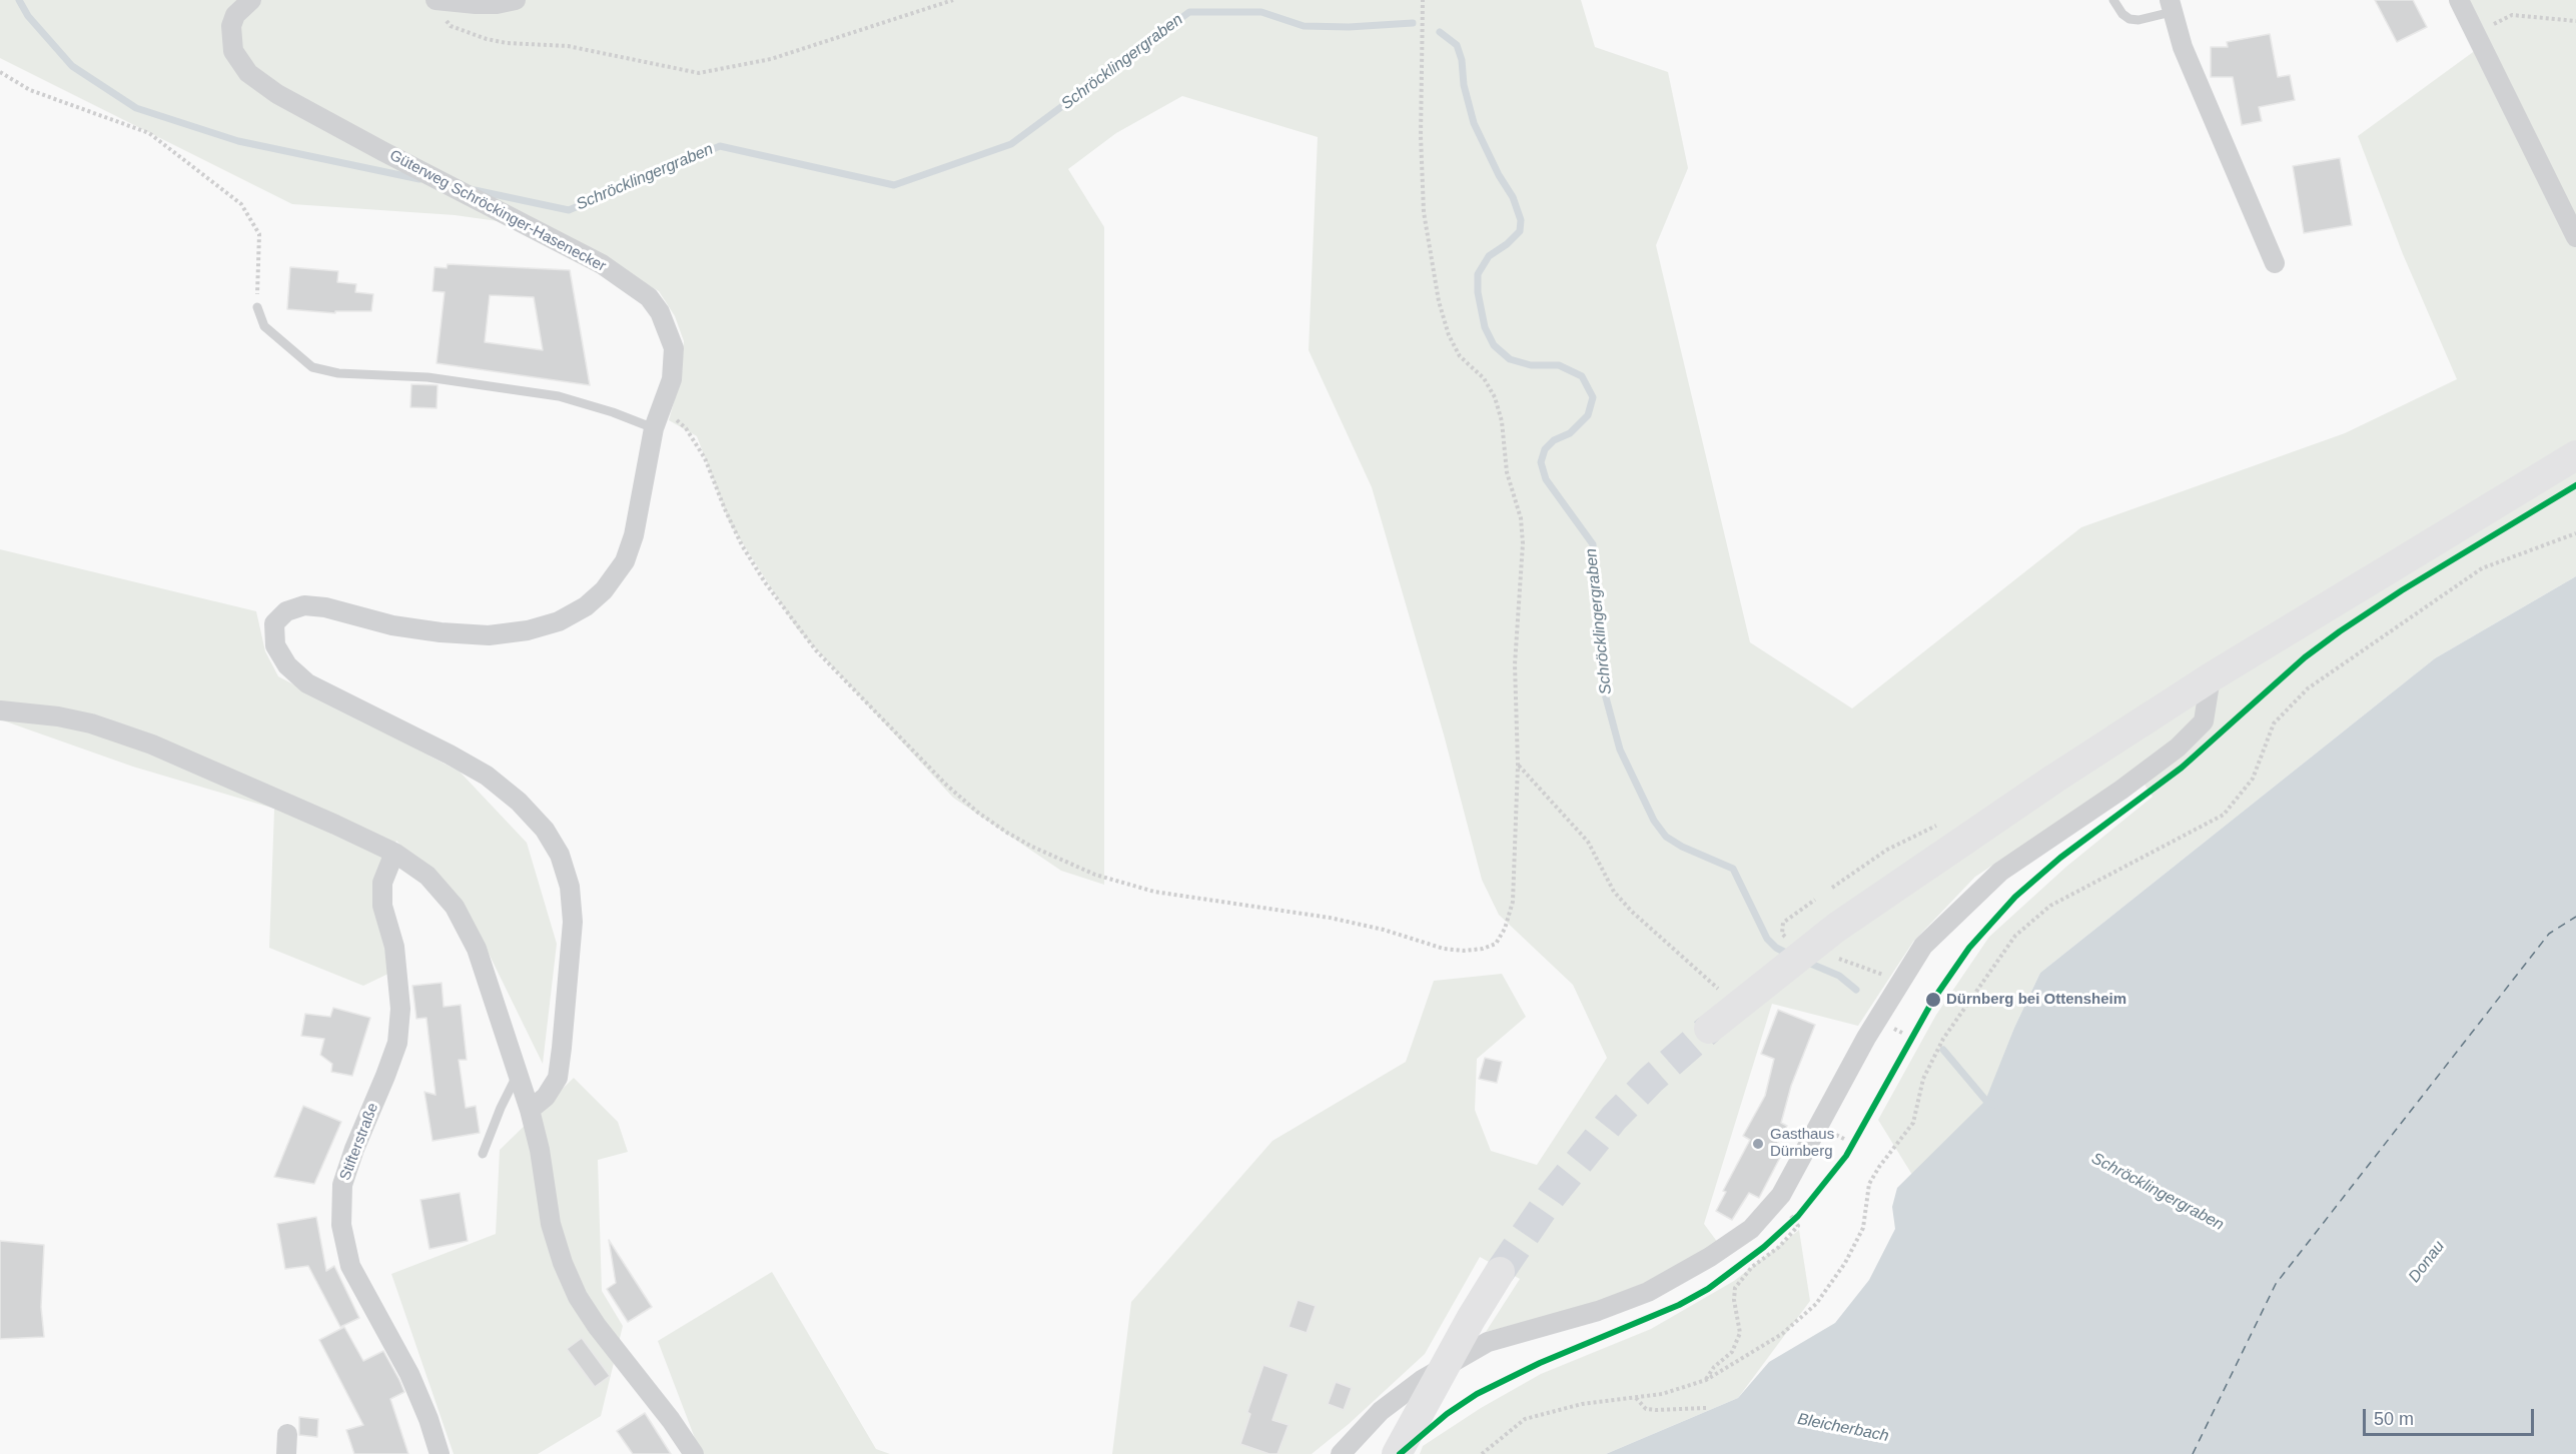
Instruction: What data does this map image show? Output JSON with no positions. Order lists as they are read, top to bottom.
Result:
{
  "streets": {
    "street": ["Güterweg Schröckinger-Hasenecker", "Stifterstraße"]
  },
  "water": ["Schröcklingergraben", "Donau", "Bleicherbach"],
  "places": ["Dürnberg bei Ottensheim", "Gasthaus Dürnberg"],
  "scale_bar": "50 m"
}
